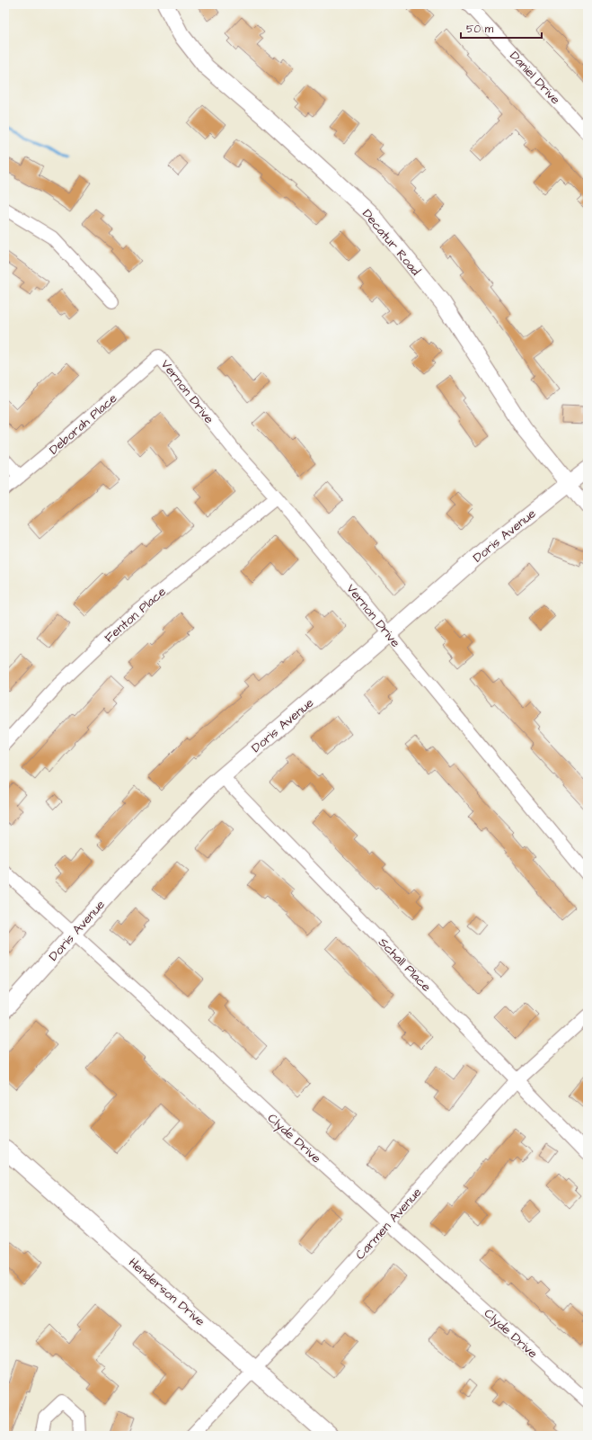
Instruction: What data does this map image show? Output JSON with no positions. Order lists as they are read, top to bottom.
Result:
{
  "streets": {
    "main road": ["Henderson Drive"],
    "street": [
      "Daniel Drive",
      "Decatur Road",
      "Vernon Drive",
      "Deborah Place",
      "Doris Avenue",
      "Fenton Place",
      "Schall Place",
      "Clyde Drive",
      "Carmen Avenue"
    ]
  },
  "crossings": [
    ["Decatur Road", "Doris Avenue"],
    ["Vernon Drive", "Deborah Place"],
    ["Vernon Drive", "Doris Avenue"],
    ["Vernon Drive", "Fenton Place"],
    ["Doris Avenue", "Schall Place"],
    ["Doris Avenue", "Clyde Drive"],
    ["Schall Place", "Carmen Avenue"],
    ["Clyde Drive", "Carmen Avenue"],
    ["Carmen Avenue", "Henderson Drive"]
  ],
  "scale_bar": "50 m"
}
